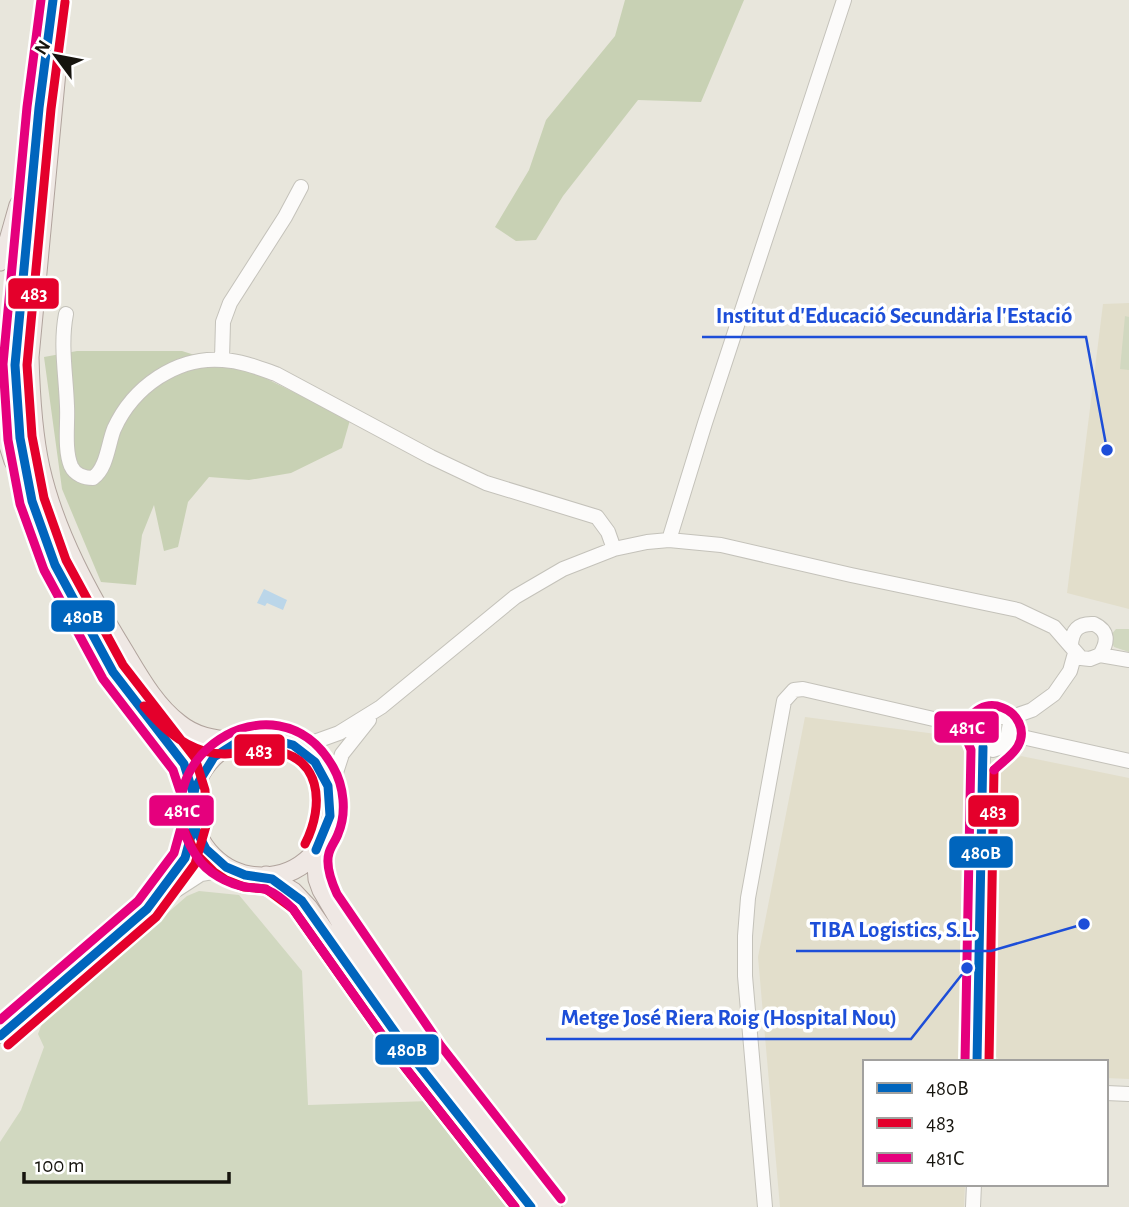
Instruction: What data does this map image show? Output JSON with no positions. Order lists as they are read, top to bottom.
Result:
{
  "places": ["Institut d'Educació Secundària l'Estació", "TIBA Logistics, S.L.", "Metge José Riera Roig (Hospital Nou)"],
  "lines": ["transit line 480B", "transit line 481C", "transit line 483"],
  "legend": ["480B", "483", "481C"],
  "scale_bar": "100 m",
  "north": "top left"
}
